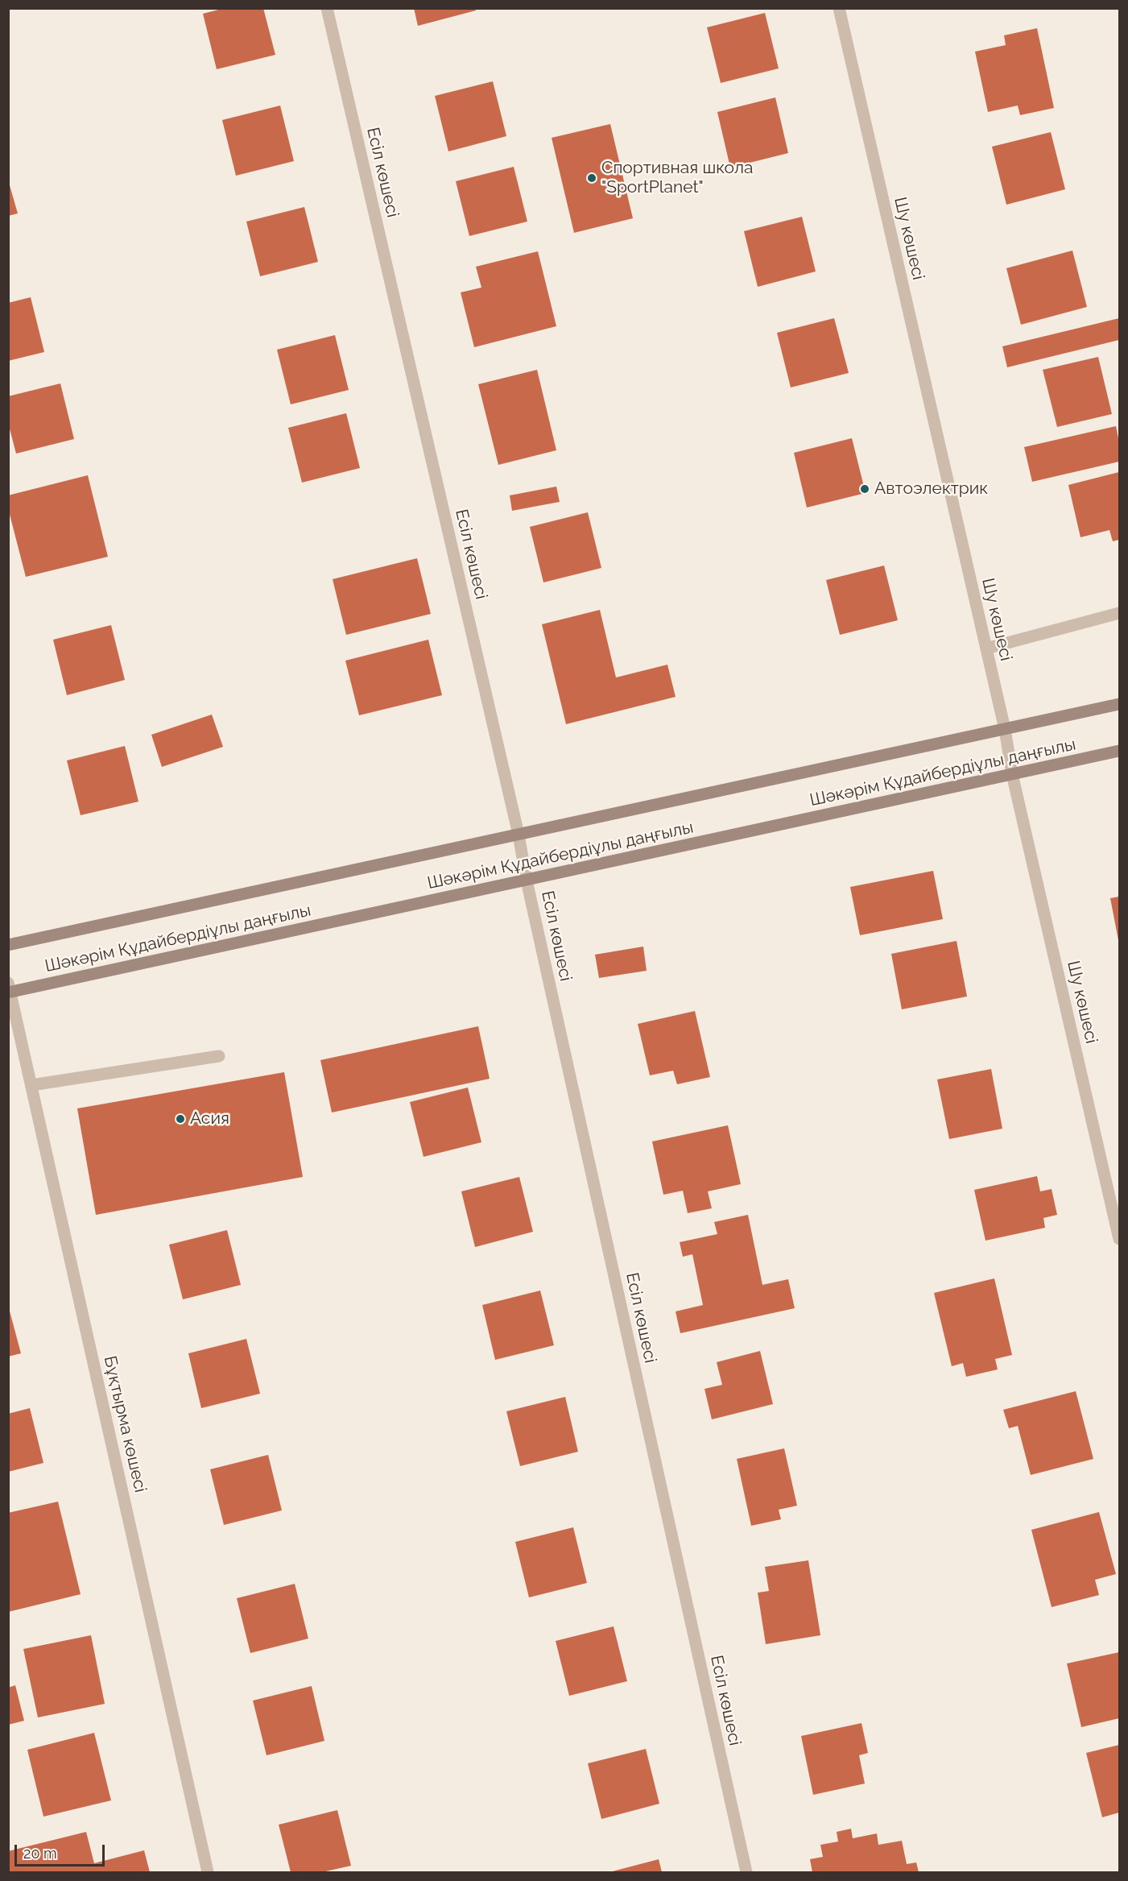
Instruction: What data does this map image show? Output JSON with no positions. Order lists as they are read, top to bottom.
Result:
{
  "streets": {
    "main road": ["Шәкәрім Құдайбердіұлы даңғылы"],
    "street": ["Есіл көшесі", "Шу көшесі", "Бұқтырма көшесі"]
  },
  "crossings": [
    ["Есіл көшесі", "Шәкәрім Құдайбердіұлы даңғылы"],
    ["Шу көшесі", "Шәкәрім Құдайбердіұлы даңғылы"],
    ["Шәкәрім Құдайбердіұлы даңғылы", "Бұқтырма көшесі"]
  ],
  "places": ["Спортивная школа \"SportPlanet\"", "Автоэлектрик", "Асия"],
  "scale_bar": "20 m"
}
